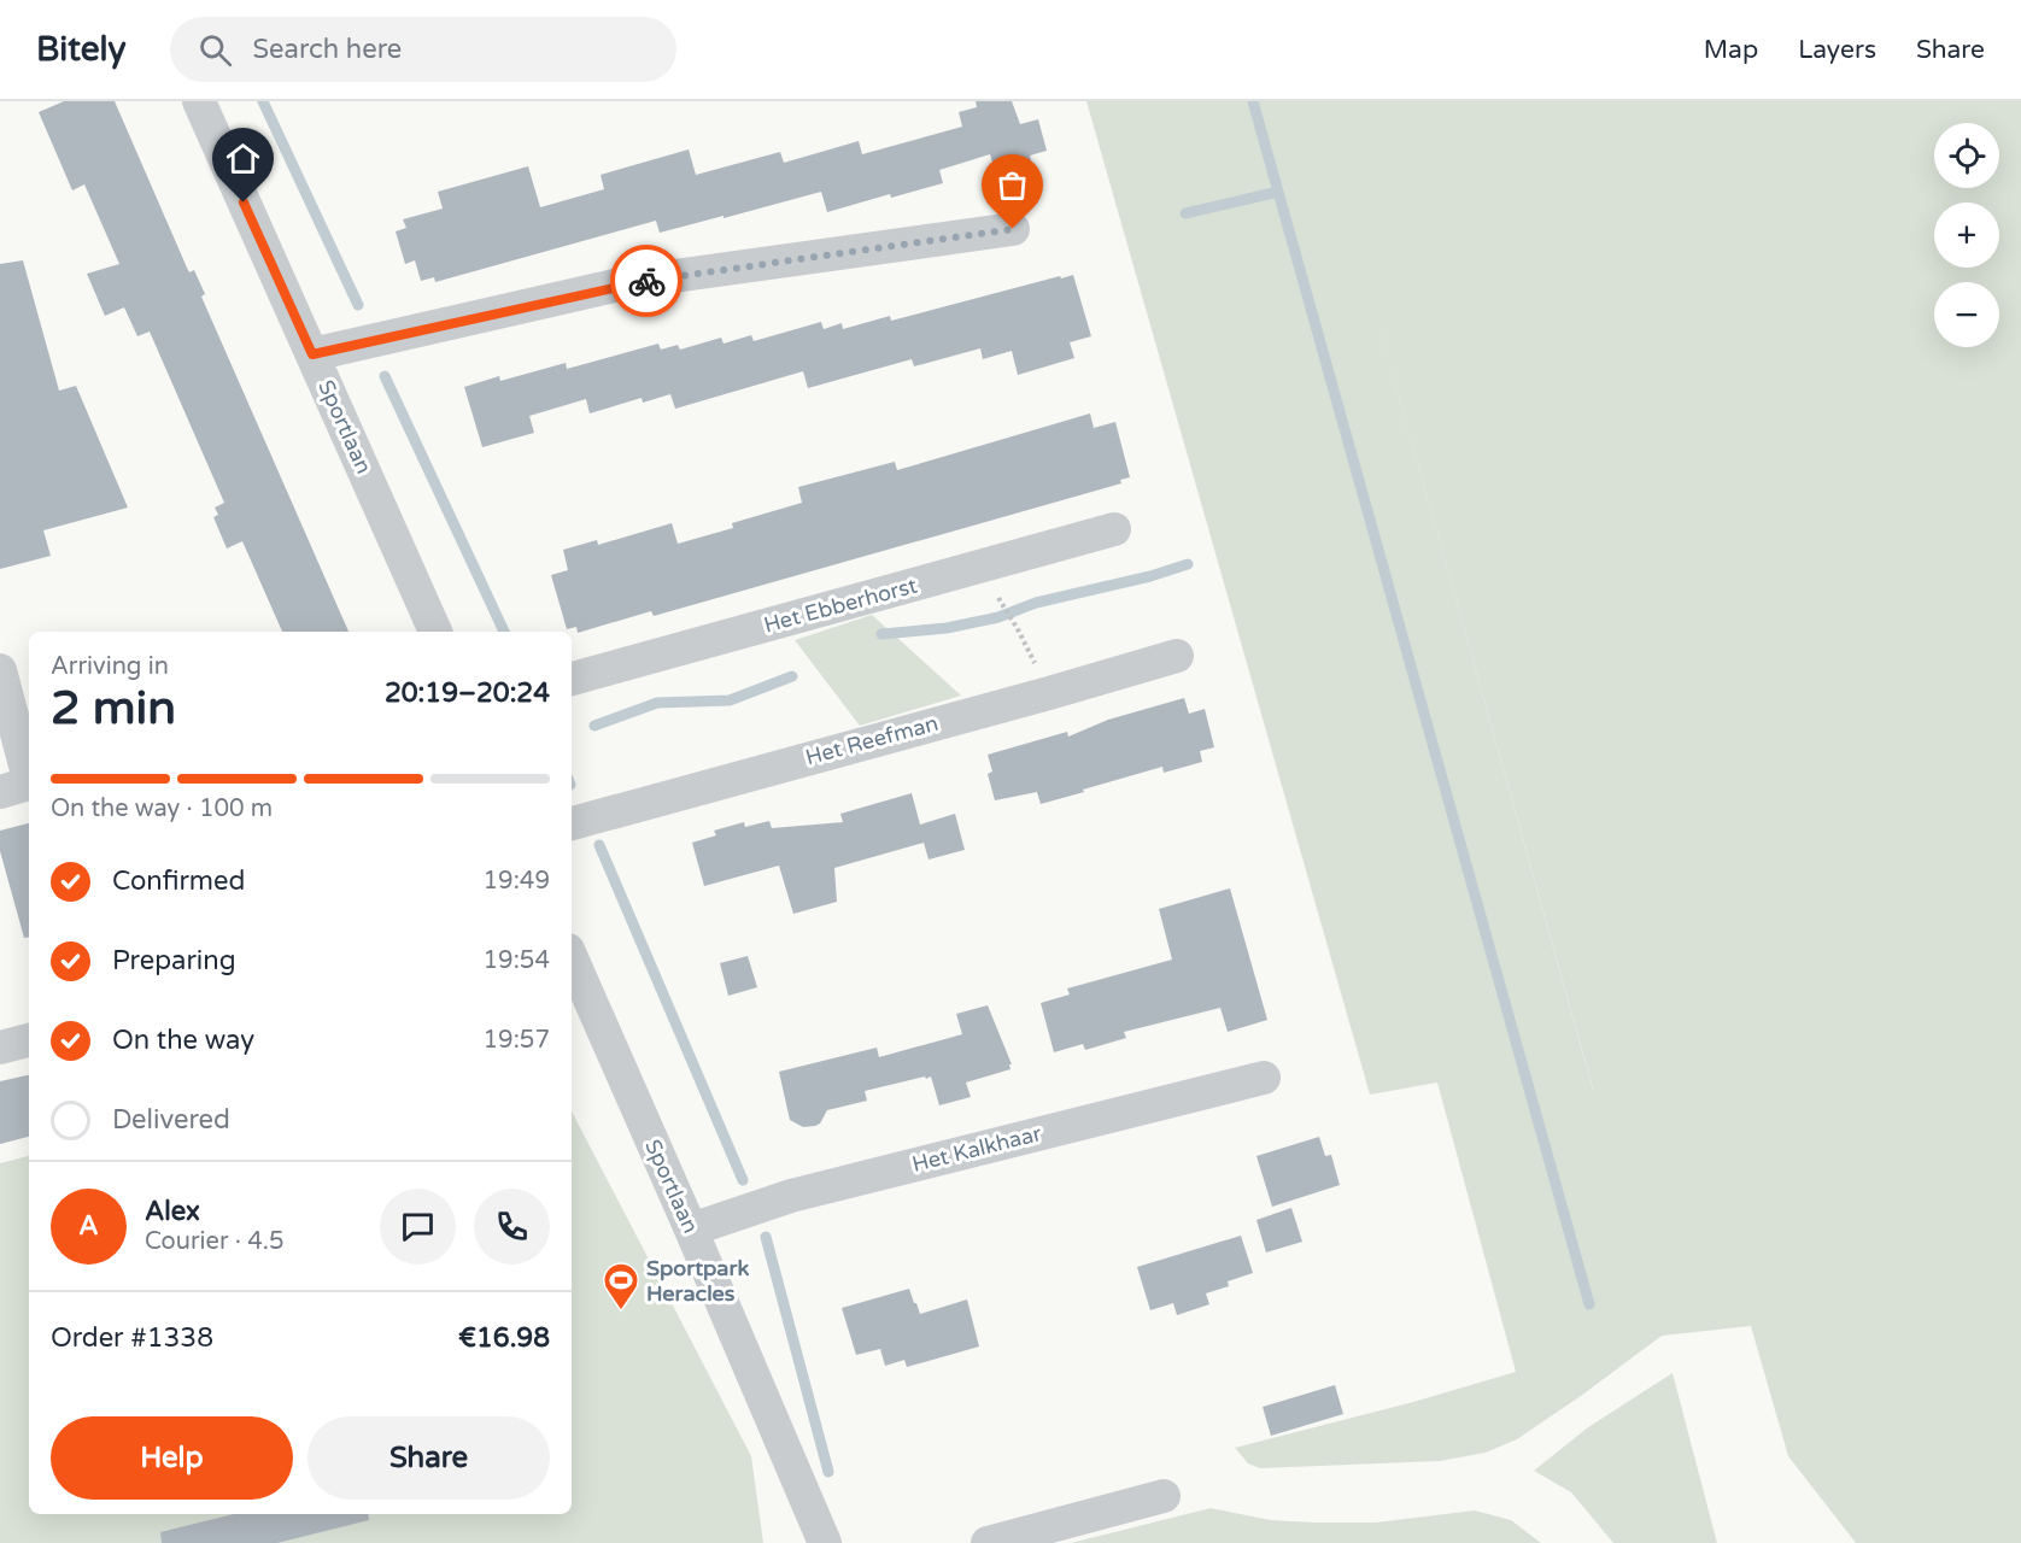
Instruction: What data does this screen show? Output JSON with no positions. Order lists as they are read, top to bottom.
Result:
{
  "streets": {
    "street": [
      "Sportlaan",
      "Het Ebberhorst",
      "Het Reefman",
      "Het Kalkhaar"
    ]
  },
  "crossings": [
    ["Sportlaan", "Het Kalkhaar"]
  ],
  "places": {
    "sports": ["Sportpark Heracles"]
  },
  "page": {
    "header": "Bitely",
    "search": "Search here",
    "nav": ["Map", "Layers", "Share"],
    "map_buttons": ["+", "−"],
    "heading": ["2 min", "Arriving in", "20:19–20:24"],
    "panel": [
      "Alex",
      "Courier · 4.5",
      "Order #1338",
      "€16.98"
    ],
    "bar": "On the way · 100 m",
    "list": [
      ["Confirmed", "19:49"],
      ["Preparing", "19:54"],
      ["On the way", "19:57"],
      "Delivered"
    ],
    "round": "A",
    "buttons": ["Help", "Share"]
  }
}
